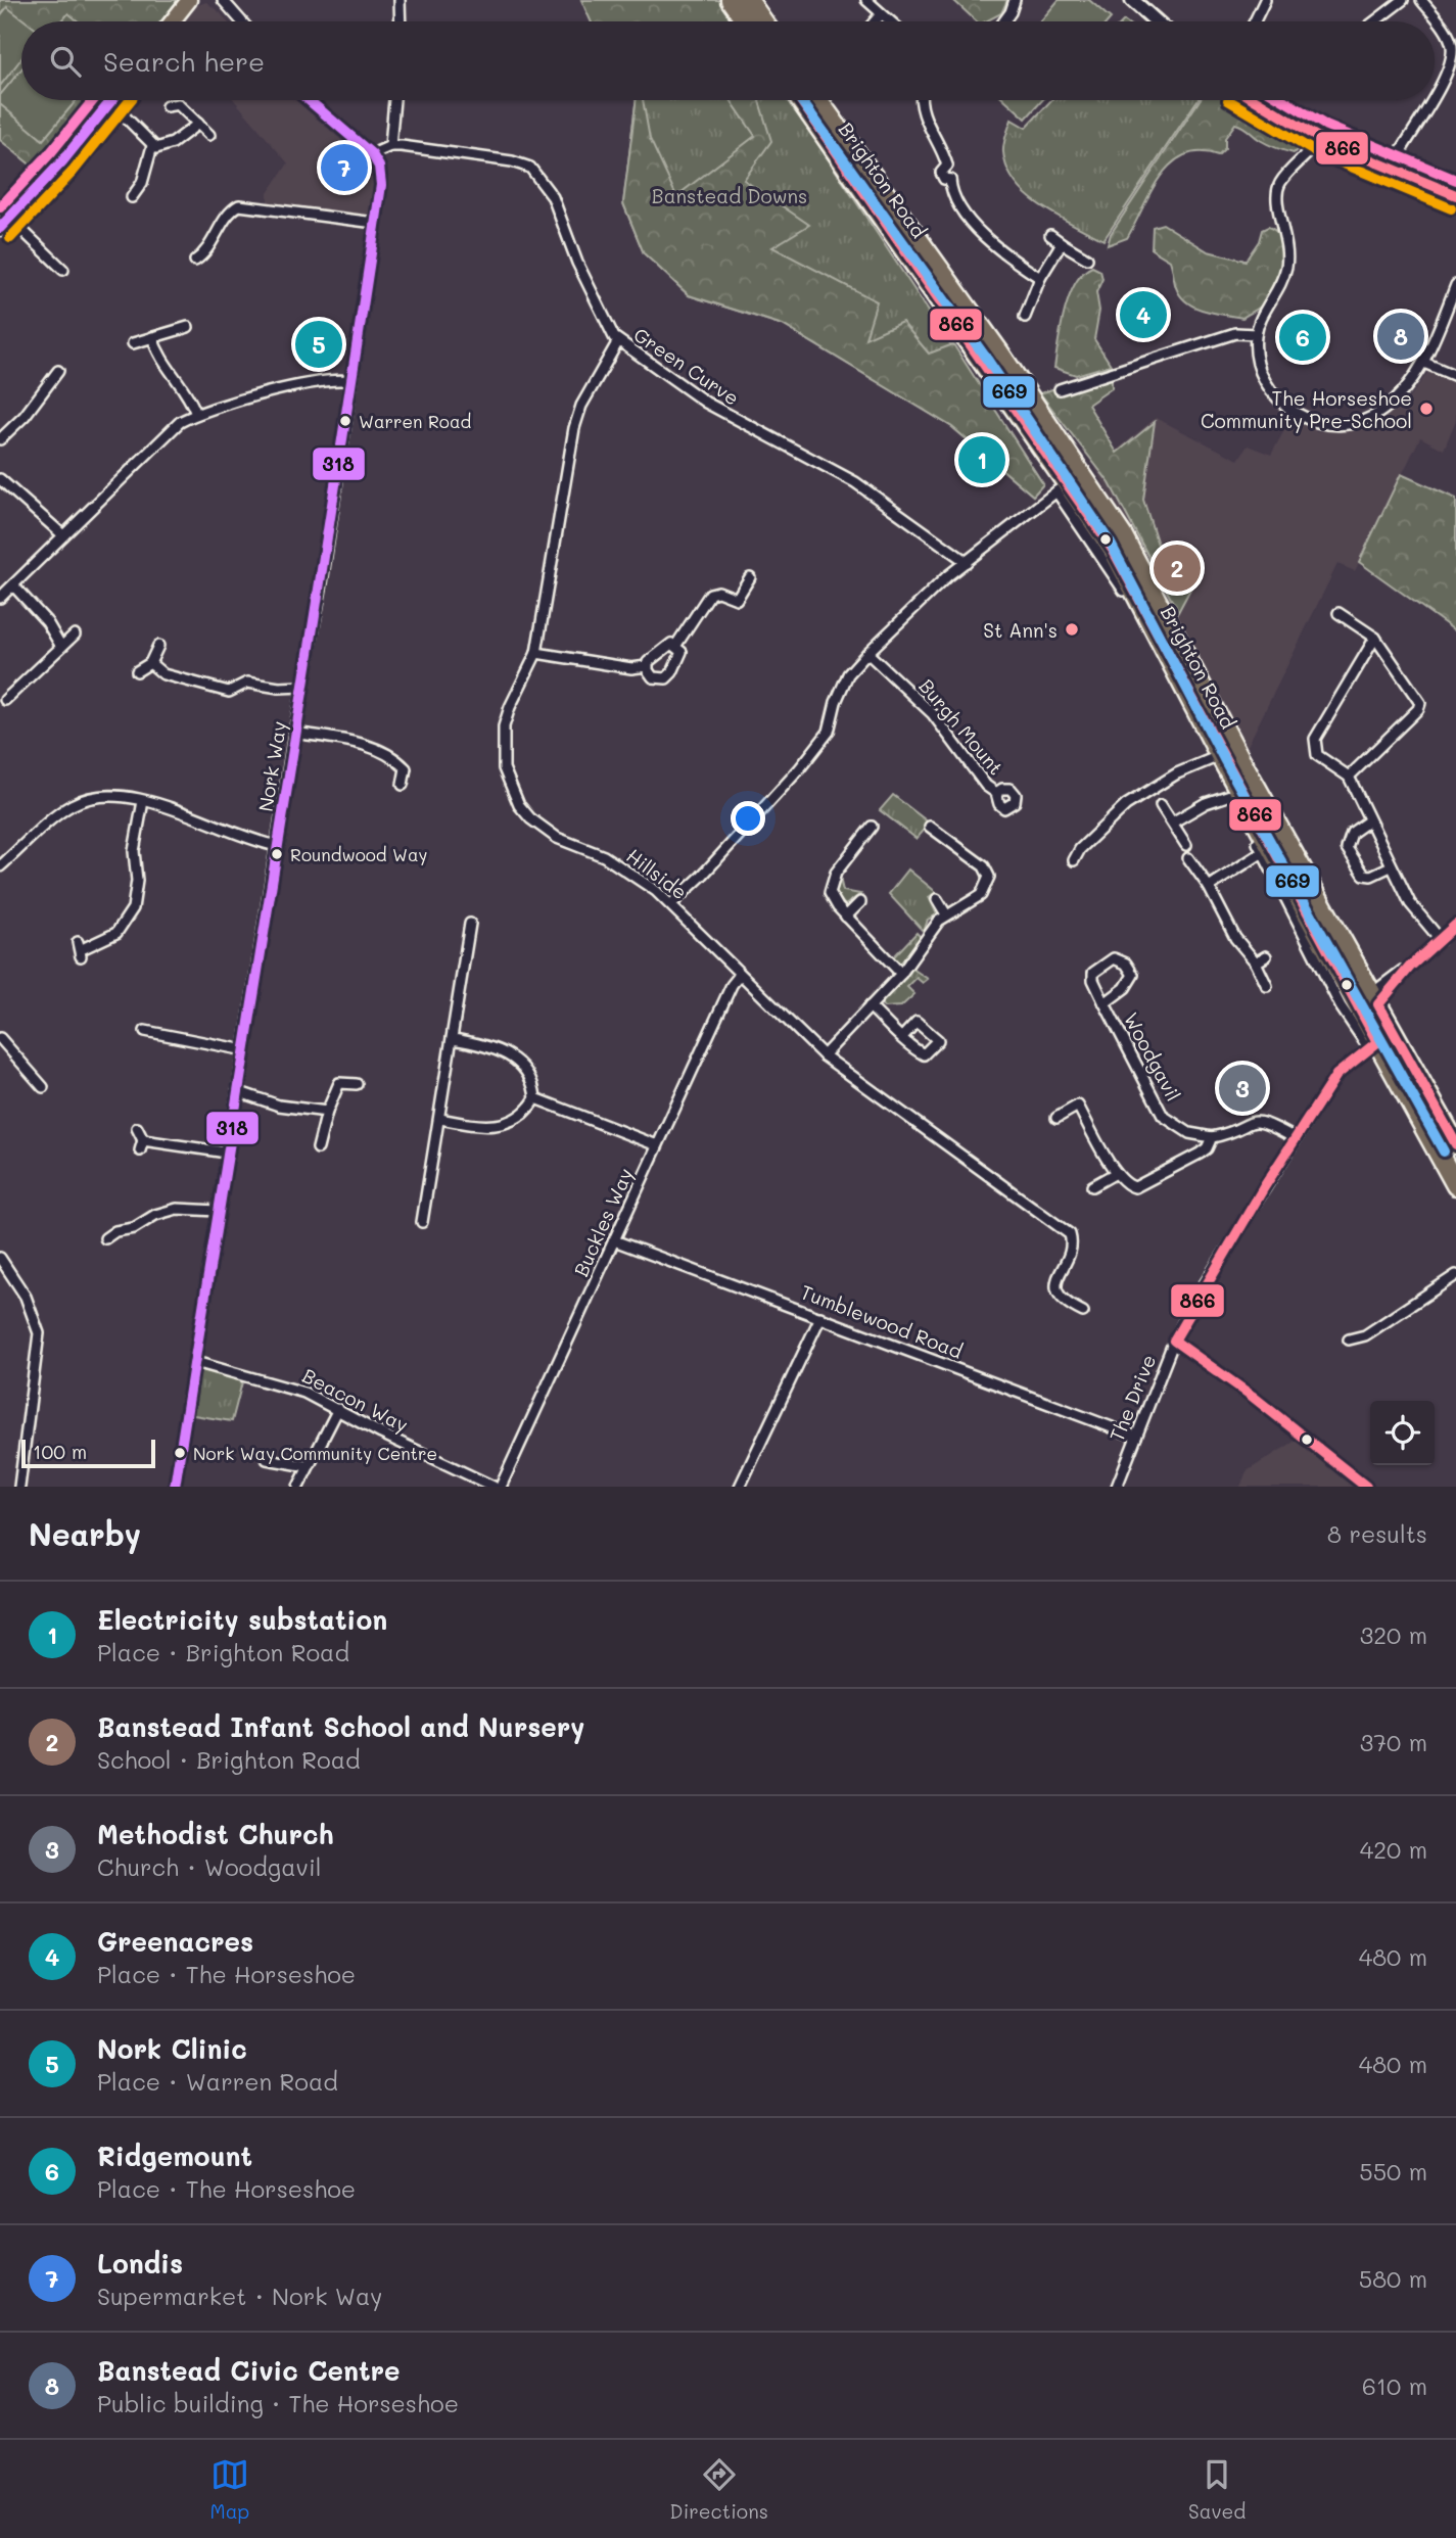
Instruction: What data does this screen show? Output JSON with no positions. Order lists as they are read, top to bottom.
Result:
{
  "streets": {
    "highway": ["Brighton Road"],
    "street": [
      "Green Curve",
      "Burgh Mount",
      "Nork Way",
      "Hillside",
      "Woodgavil",
      "Buckles Way",
      "Tumblewood Road",
      "The Drive",
      "Beacon Way"
    ]
  },
  "crossings": [
    ["Brighton Road", "The Drive"],
    ["Green Curve", "Hillside"],
    ["Nork Way", "Beacon Way"],
    ["Hillside", "Buckles Way"],
    ["Buckles Way", "Tumblewood Road"],
    ["Tumblewood Road", "The Drive"]
  ],
  "parks": ["Banstead Downs"],
  "places": [
    "The Horseshoe Community Pre-School",
    "Warren Road",
    "St Ann's",
    "Roundwood Way",
    "Nork Way Community Centre"
  ],
  "lines": ["transit line 318", "transit line 866", "transit line 669"],
  "scale_bar": "100 m",
  "page": {
    "search": "Search here",
    "pins": [
      "7",
      "4",
      "8",
      "6",
      "5",
      "1",
      "2",
      "3"
    ],
    "scale": "100 m",
    "heading": ["Nearby", "8 results"],
    "list": [
      {
        "mark": "1",
        "name": "Electricity substation",
        "note": "Place · Brighton Road",
        "value": "320 m"
      },
      {
        "mark": "2",
        "name": "Banstead Infant School and Nursery",
        "note": "School · Brighton Road",
        "value": "370 m"
      },
      {
        "mark": "3",
        "name": "Methodist Church",
        "note": "Church · Woodgavil",
        "value": "420 m"
      },
      {
        "mark": "4",
        "name": "Greenacres",
        "note": "Place · The Horseshoe",
        "value": "480 m"
      },
      {
        "mark": "5",
        "name": "Nork Clinic",
        "note": "Place · Warren Road",
        "value": "480 m"
      },
      {
        "mark": "6",
        "name": "Ridgemount",
        "note": "Place · The Horseshoe",
        "value": "550 m"
      },
      {
        "mark": "7",
        "name": "Londis",
        "note": "Supermarket · Nork Way",
        "value": "580 m"
      },
      {
        "mark": "8",
        "name": "Banstead Civic Centre",
        "note": "Public building · The Horseshoe",
        "value": "610 m"
      }
    ],
    "nav": ["Map", "Directions", "Saved"]
  }
}
